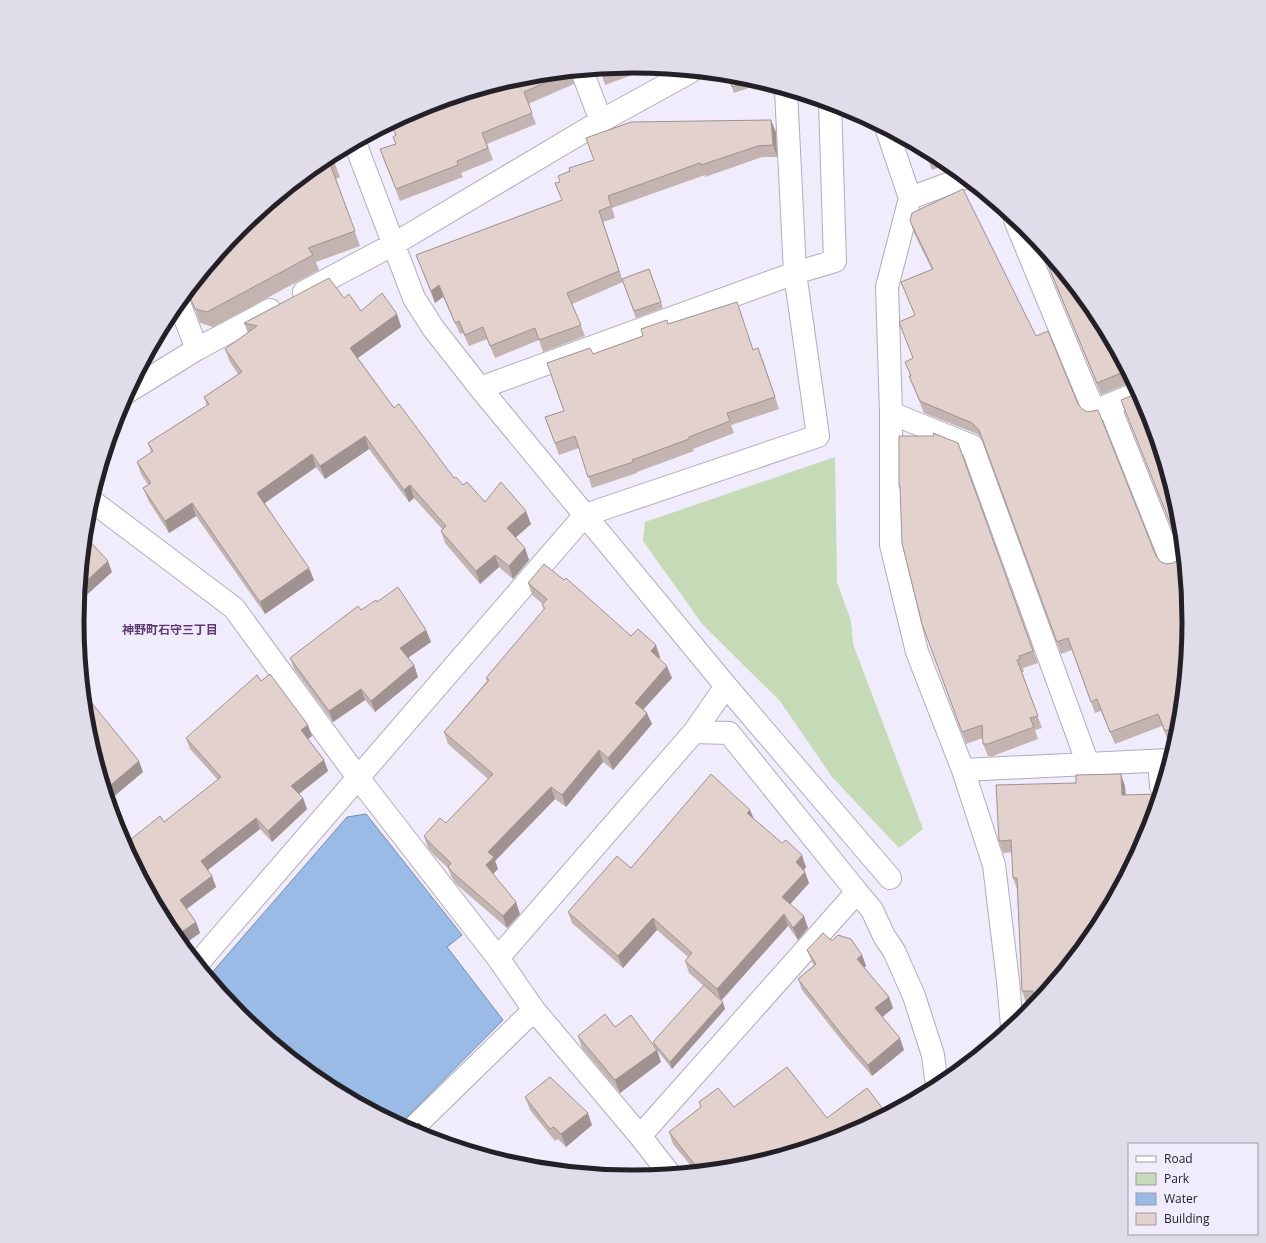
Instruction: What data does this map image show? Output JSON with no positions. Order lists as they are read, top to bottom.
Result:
{
  "districts": ["神野町石守三丁目"],
  "legend": [
    "Road",
    "Park",
    "Water",
    "Building"
  ]
}
